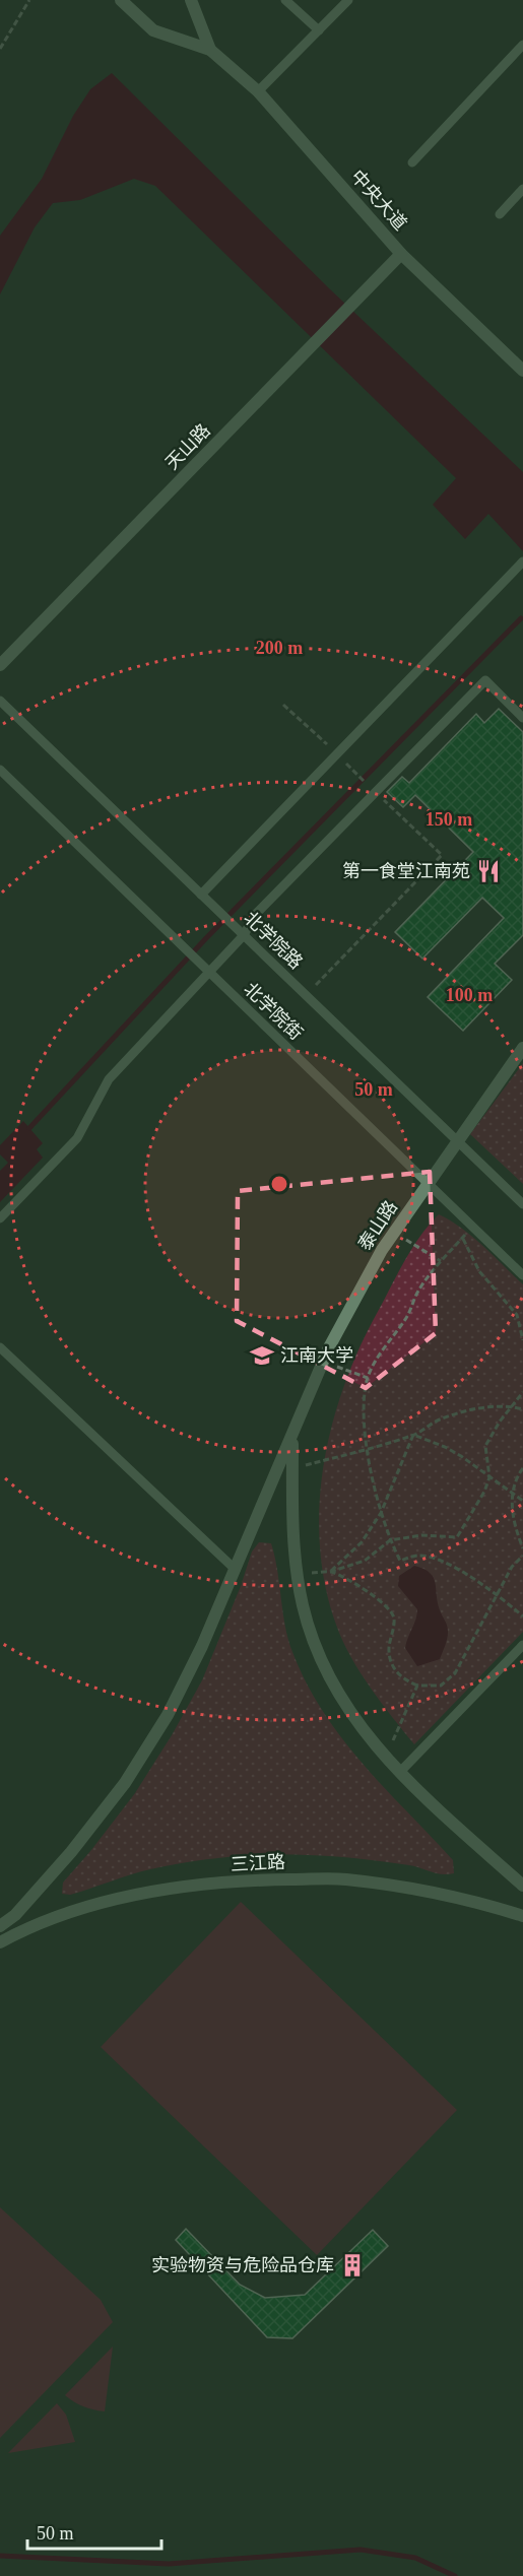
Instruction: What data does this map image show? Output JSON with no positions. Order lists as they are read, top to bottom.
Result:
{
  "streets": {
    "street": [
      "中央大道",
      "天山路",
      "泰山路",
      "三江路"
    ],
    "lane": ["北学院路", "北学院街"]
  },
  "crossings": [
    ["中央大道", "天山路"],
    ["北学院路", "泰山路"],
    ["北学院街", "泰山路"]
  ],
  "places": {
    "restaurant": ["第一食堂江南苑"],
    "school or university": ["江南大学"],
    "building": ["实验物资与危险品仓库"]
  },
  "scale_bar": "50 m",
  "rings": [
    "200 m",
    "150 m",
    "100 m",
    "50 m"
  ]
}
